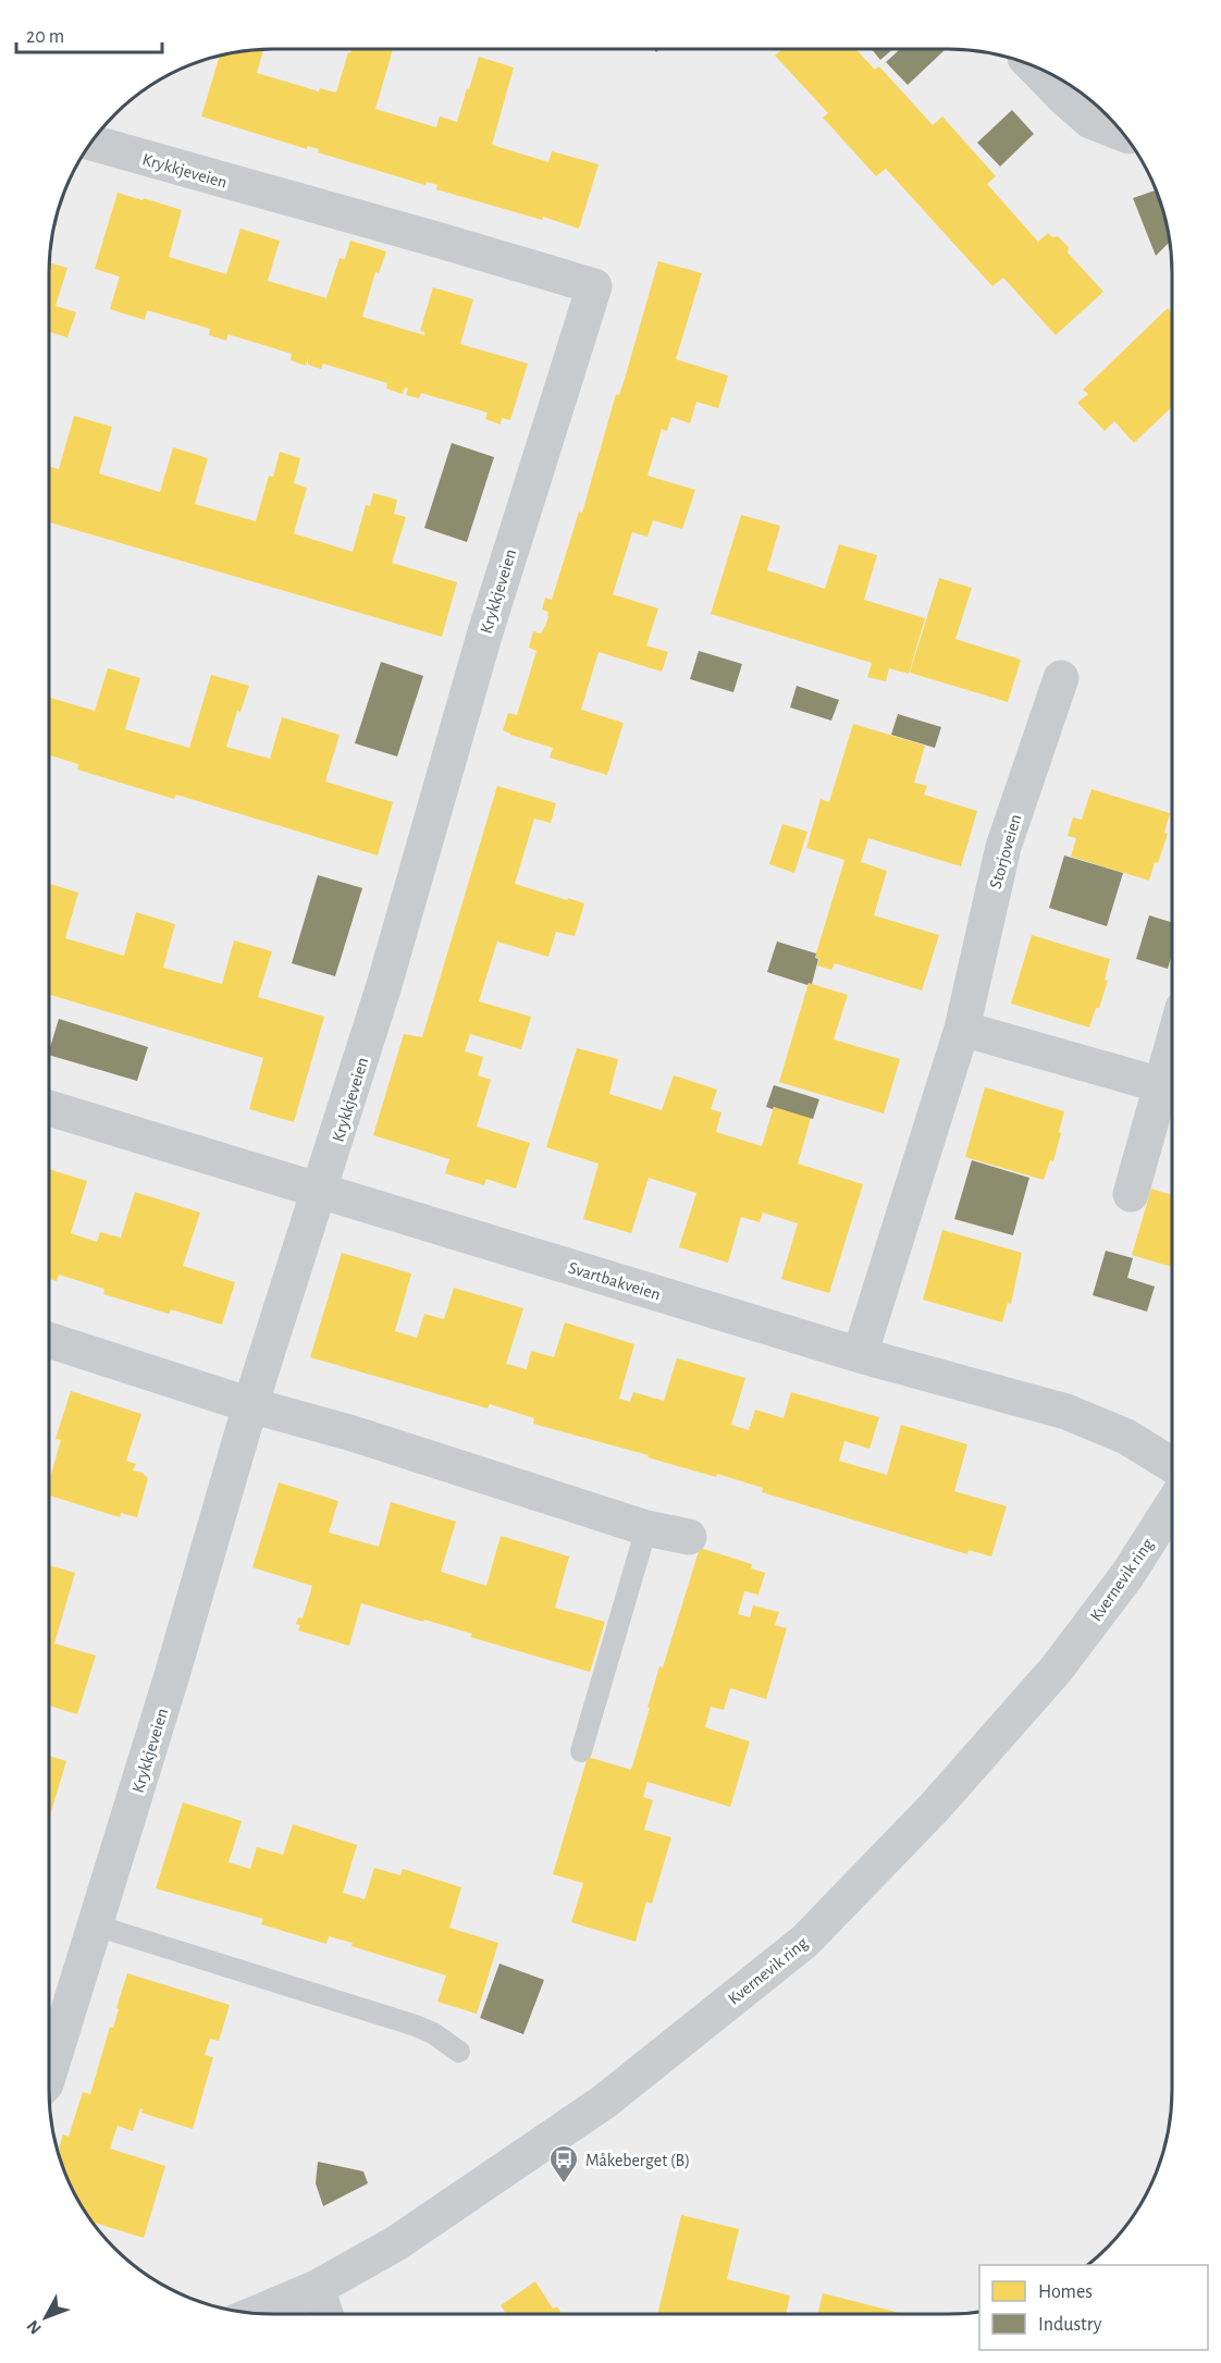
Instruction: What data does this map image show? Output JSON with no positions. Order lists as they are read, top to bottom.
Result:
{
  "streets": {
    "main road": ["Kvernevik ring"],
    "street": ["Krykkjeveien", "Storjoveien", "Svartbakveien"]
  },
  "crossings": [
    ["Krykkjeveien", "Svartbakveien"],
    ["Storjoveien", "Svartbakveien"]
  ],
  "places": {
    "bus stop": ["Måkeberget (B)"]
  },
  "legend": ["Homes", "Industry"],
  "scale_bar": "20 m",
  "north": "bottom left"
}
